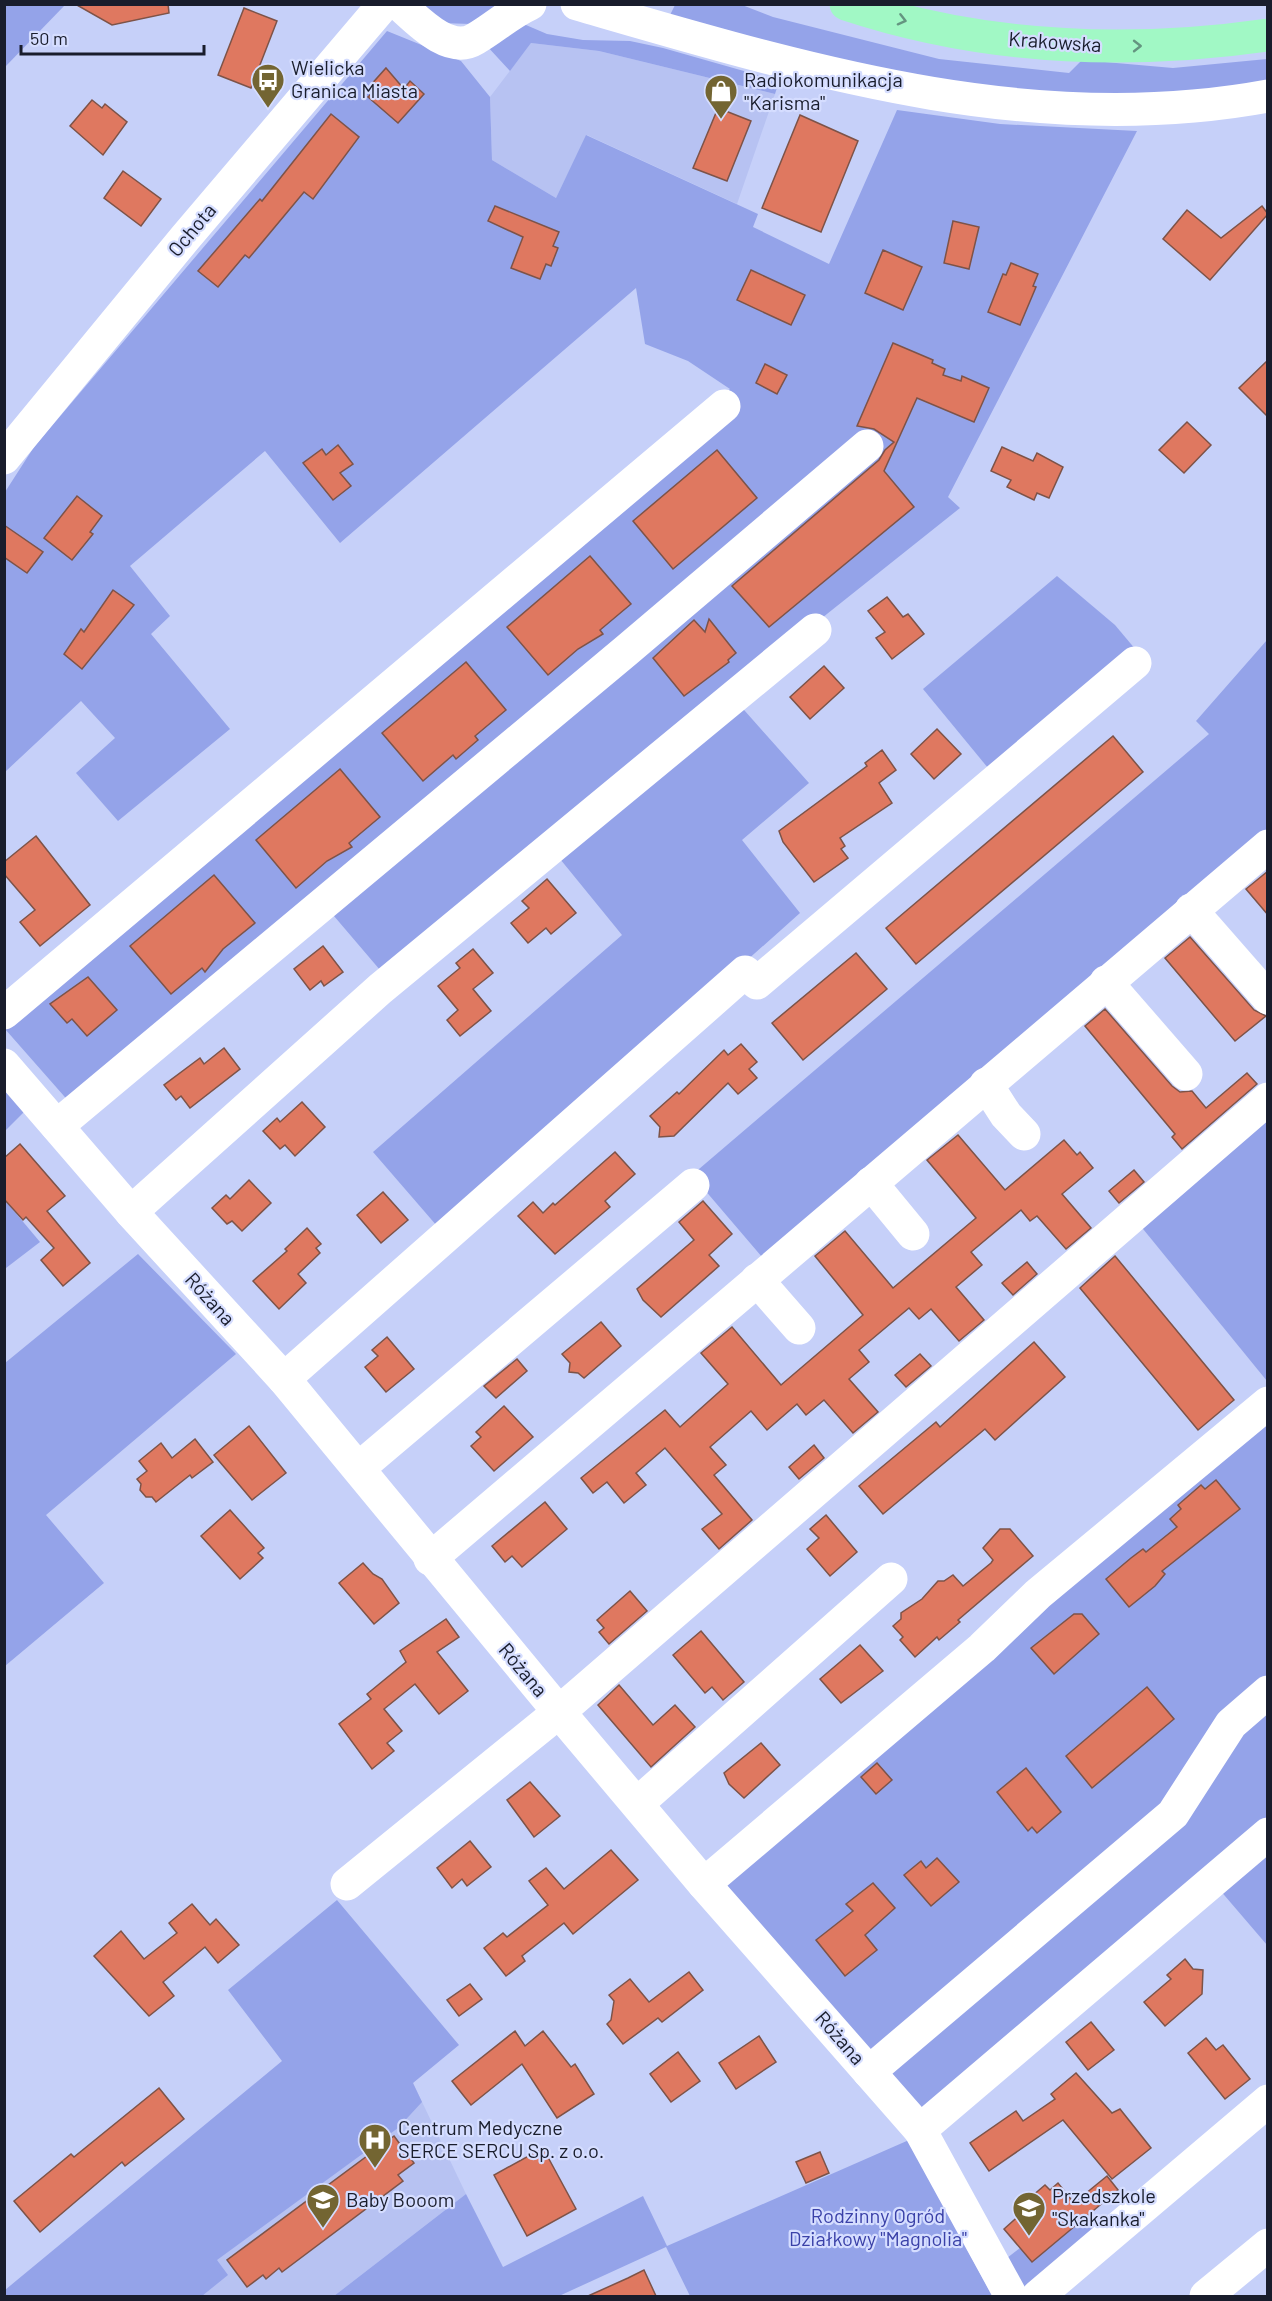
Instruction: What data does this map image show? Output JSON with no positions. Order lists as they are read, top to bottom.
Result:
{
  "streets": {
    "main road": ["Krakowska"],
    "street": ["Ochota", "Różana"]
  },
  "one_way": ["Krakowska"],
  "parks": ["Rodzinny Ogród Działkowy \"Magnolia\""],
  "places": {
    "bus stop": ["Wielicka Granica Miasta"],
    "shop": ["Radiokomunikacja \"Karisma\""],
    "hospital": ["Centrum Medyczne SERCE SERCU Sp. z o.o."],
    "school or university": ["Baby Booom", "Przedszkole \"Skakanka\""]
  },
  "scale_bar": "50 m"
}
